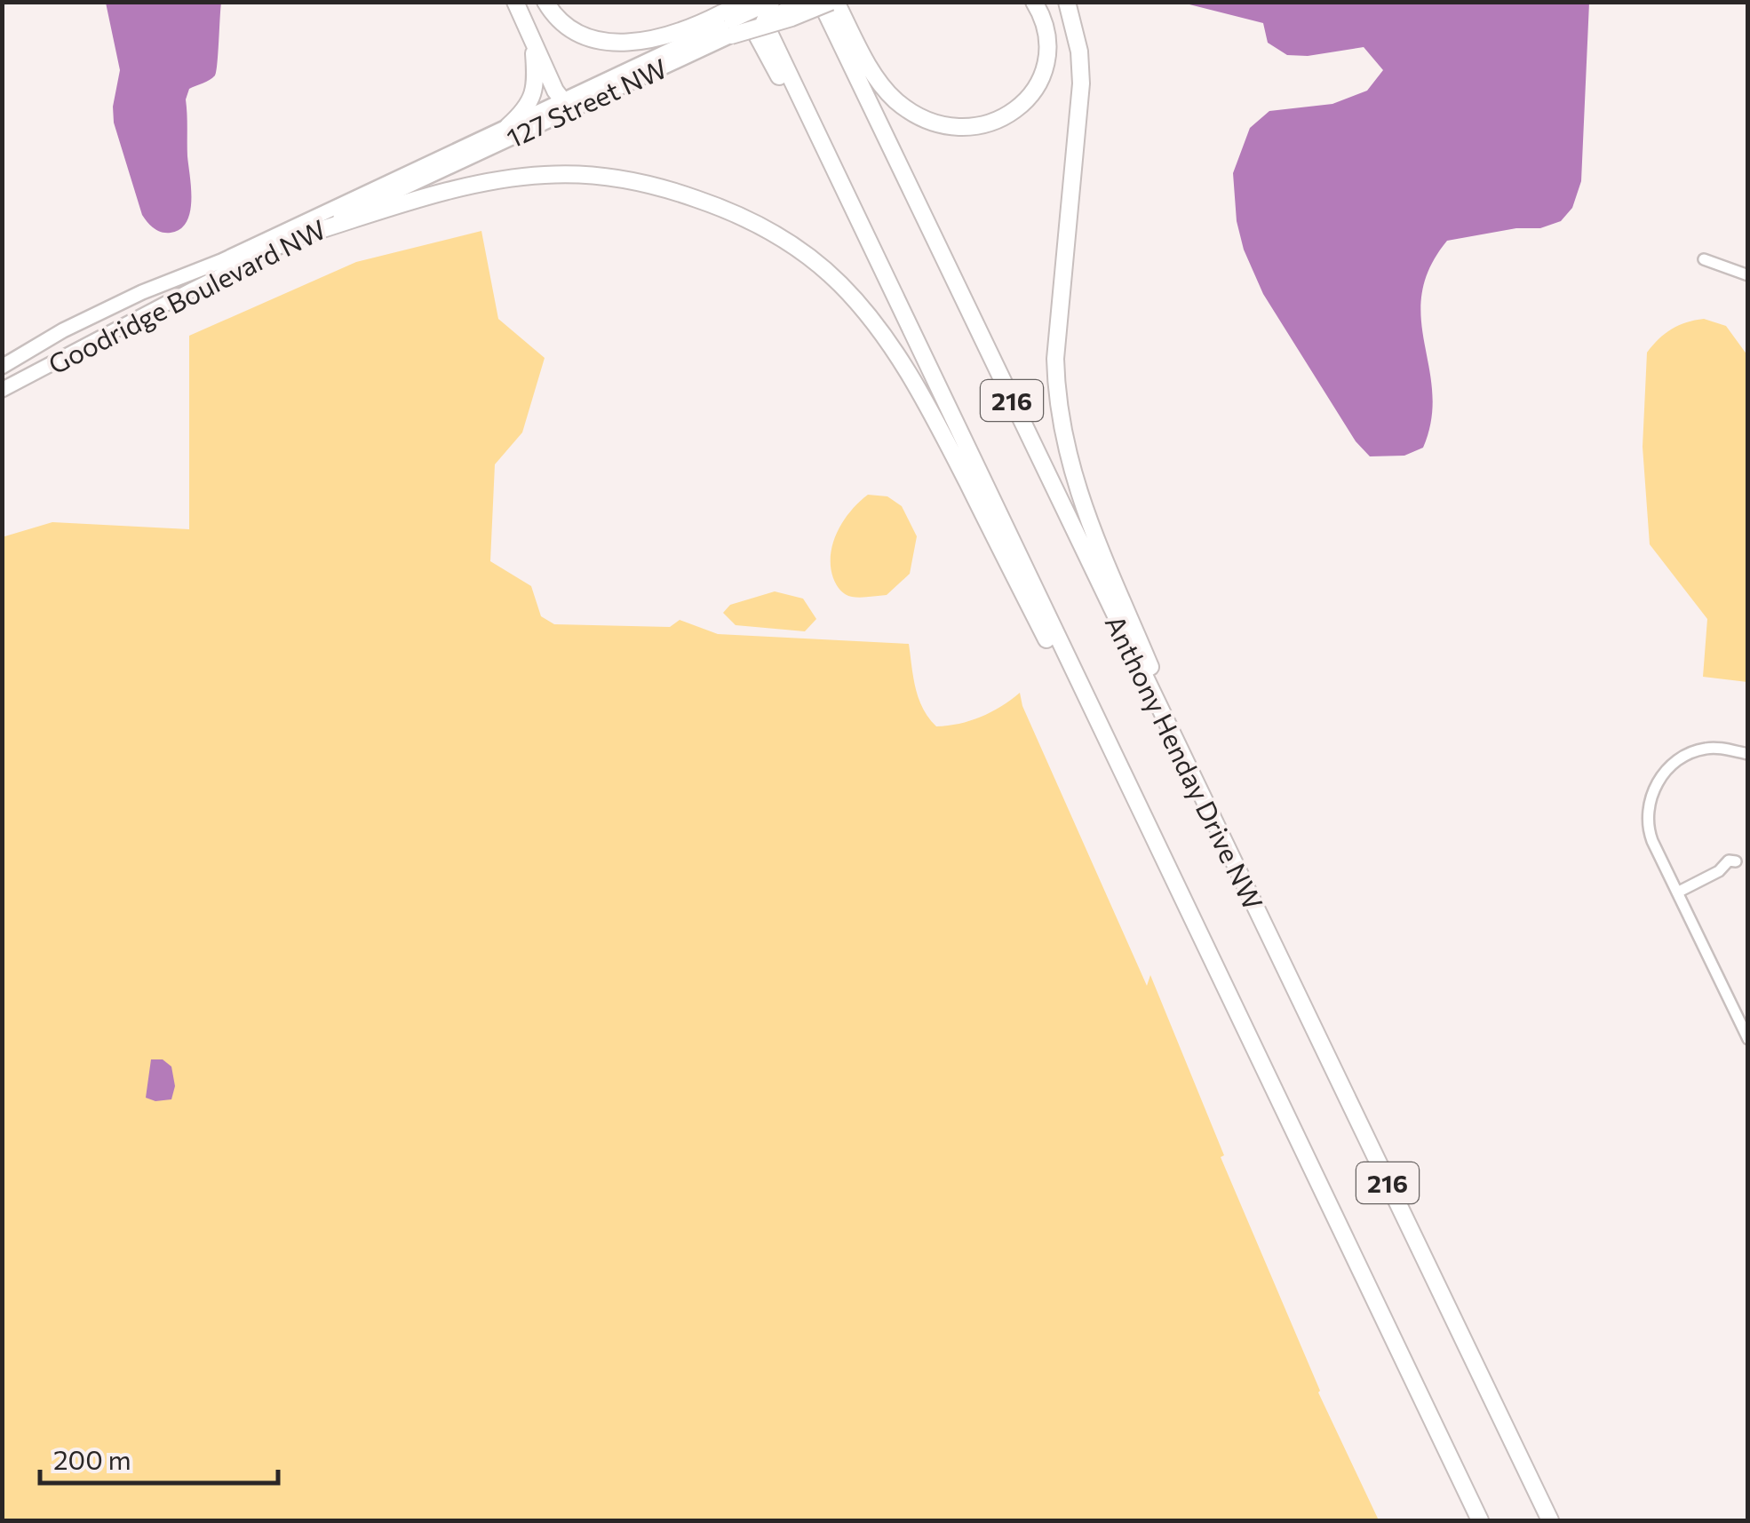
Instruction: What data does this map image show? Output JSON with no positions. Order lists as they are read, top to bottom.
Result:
{
  "streets": {
    "highway": ["216", "Anthony Henday Drive NW"],
    "main road": ["127 Street NW", "Goodridge Boulevard NW"]
  },
  "crossings": [
    ["127 Street NW", "Goodridge Boulevard NW"]
  ],
  "scale_bar": "200 m"
}
